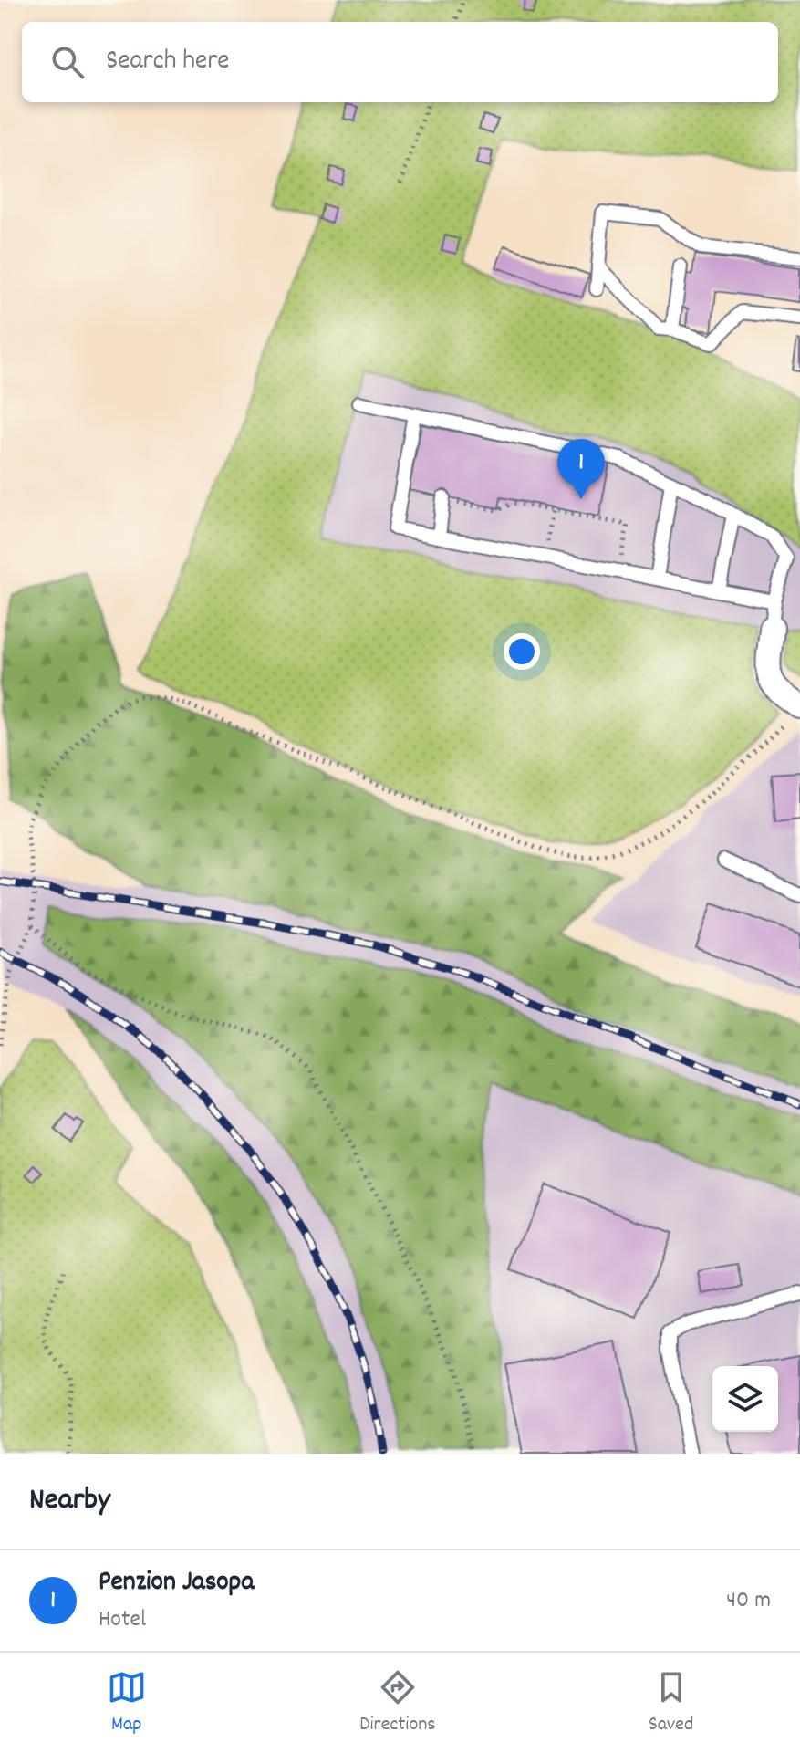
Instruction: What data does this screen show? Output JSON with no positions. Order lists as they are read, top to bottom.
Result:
{
  "page": {
    "search": "Search here",
    "pins": "1",
    "heading": "Nearby",
    "list": [
      {
        "mark": "1",
        "name": "Penzion Jasopa",
        "note": "Hotel",
        "value": "40 m"
      }
    ],
    "nav": ["Map", "Directions", "Saved"]
  }
}
